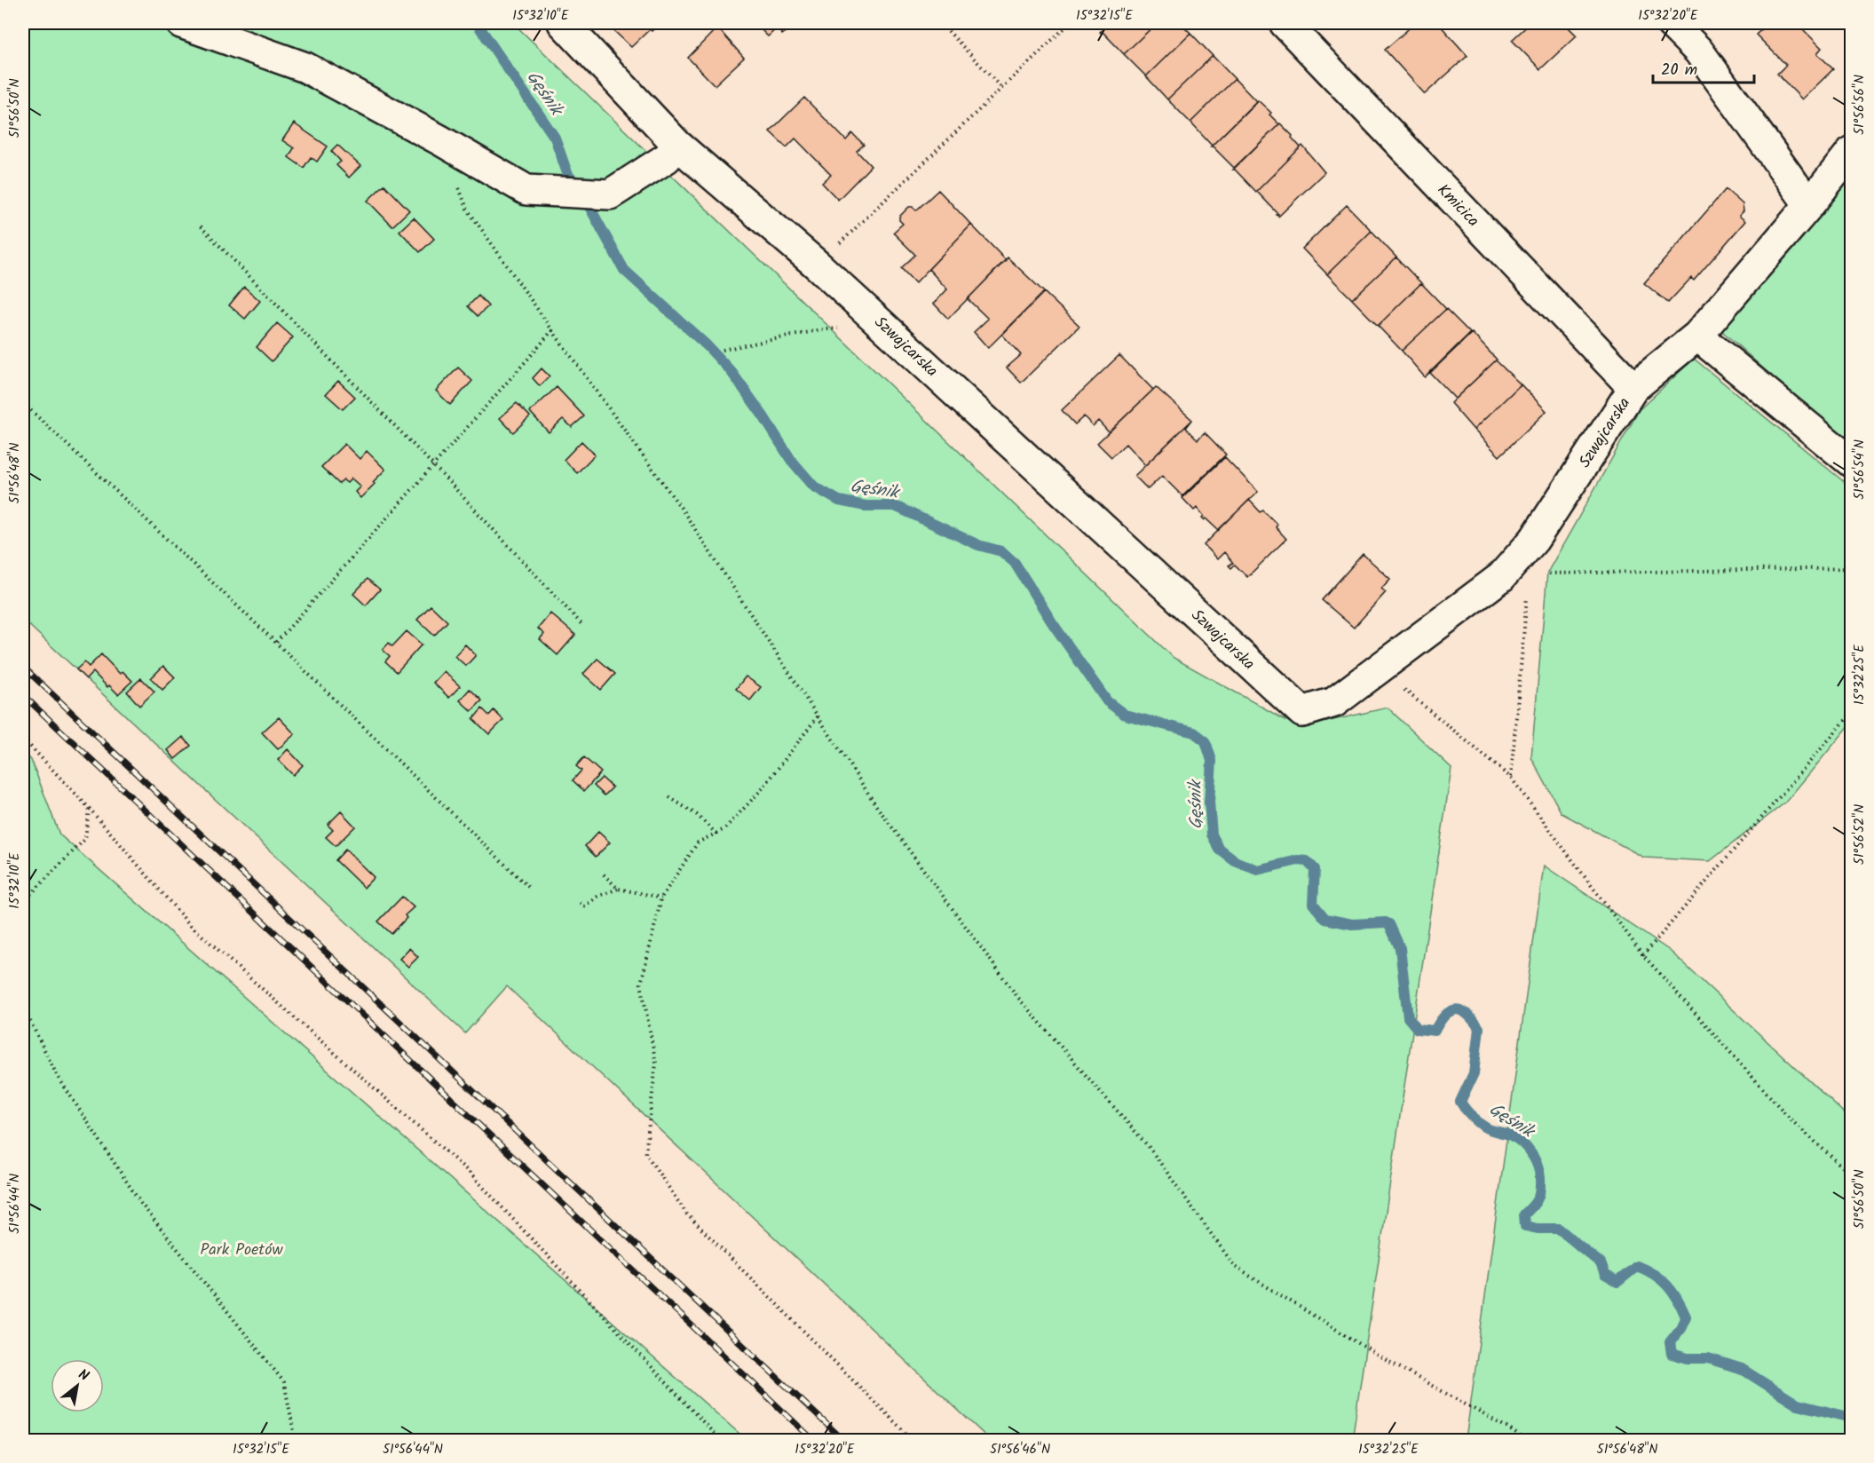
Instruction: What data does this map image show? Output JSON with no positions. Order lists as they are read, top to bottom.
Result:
{
  "streets": {
    "street": ["Kmicica", "Szwajcarska"]
  },
  "crossings": [
    ["Kmicica", "Szwajcarska"]
  ],
  "water": ["Gęśnik"],
  "parks": ["Park Poetów"],
  "scale_bar": "20 m",
  "north": "top right",
  "coordinates": [
    "15°32'10\"E",
    "15°32'15\"E",
    "15°32'20\"E",
    "51°56'56\"N",
    "51°56'50\"N",
    "51°56'54\"N",
    "51°56'48\"N",
    "15°32'25\"E",
    "51°56'52\"N",
    "51°56'44\"N",
    "51°56'46\"N"
  ]
}
